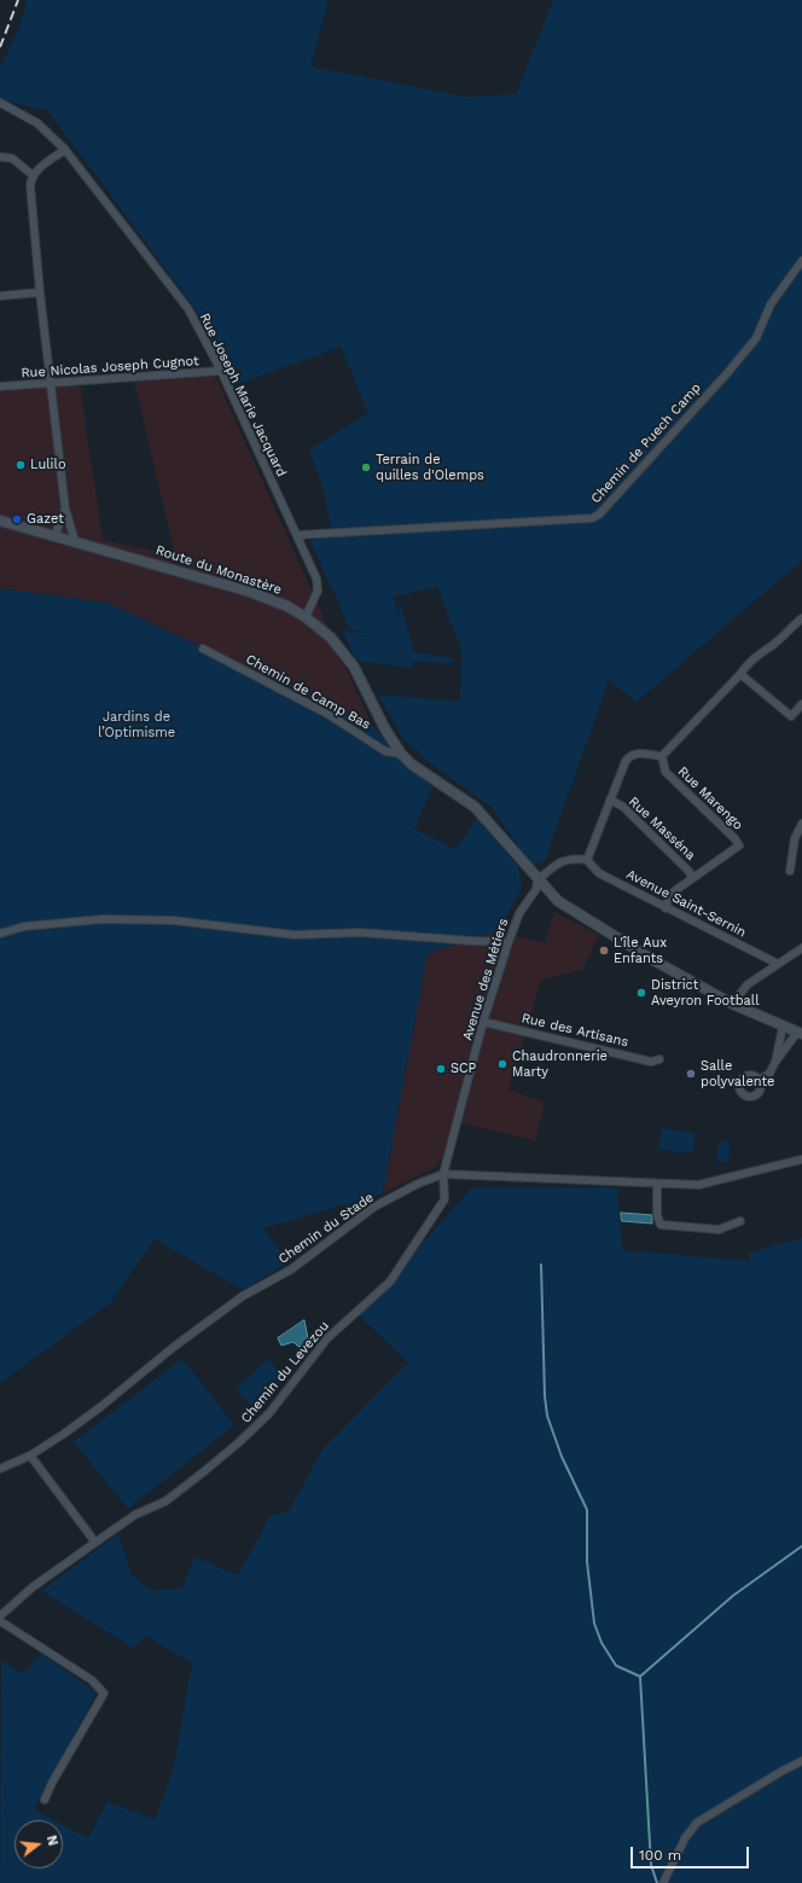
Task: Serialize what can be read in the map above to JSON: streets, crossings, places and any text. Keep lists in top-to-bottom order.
{
  "streets": {
    "street": [
      "Rue Nicolas Joseph Cugnot",
      "Rue Joseph Marie Jacquard",
      "Chemin de Puech Camp",
      "Route du Monastère",
      "Chemin de Camp Bas",
      "Rue Marengo",
      "Rue Masséna",
      "Avenue Saint-Sernin",
      "Avenue des Métiers",
      "Rue des Artisans",
      "Chemin du Stade",
      "Chemin du Levezou"
    ]
  },
  "crossings": [
    ["Rue Nicolas Joseph Cugnot", "Rue Joseph Marie Jacquard"],
    ["Rue Joseph Marie Jacquard", "Chemin de Puech Camp"],
    ["Rue Joseph Marie Jacquard", "Route du Monastère"],
    ["Route du Monastère", "Chemin de Camp Bas"],
    ["Route du Monastère", "Avenue des Métiers"],
    ["Rue Marengo", "Rue Masséna"],
    ["Rue Marengo", "Avenue Saint-Sernin"],
    ["Avenue des Métiers", "Rue des Artisans"],
    ["Avenue des Métiers", "Chemin du Stade"],
    ["Avenue des Métiers", "Chemin du Levezou"]
  ],
  "parks": ["Jardins de l’Optimisme"],
  "places": [
    "Lulilo",
    "Terrain de quilles d'Olemps",
    "Gazet",
    "L'île Aux Enfants",
    "District Aveyron Football",
    "Chaudronnerie Marty",
    "SCP",
    "Salle polyvalente"
  ],
  "scale_bar": "100 m",
  "north": "right"
}
